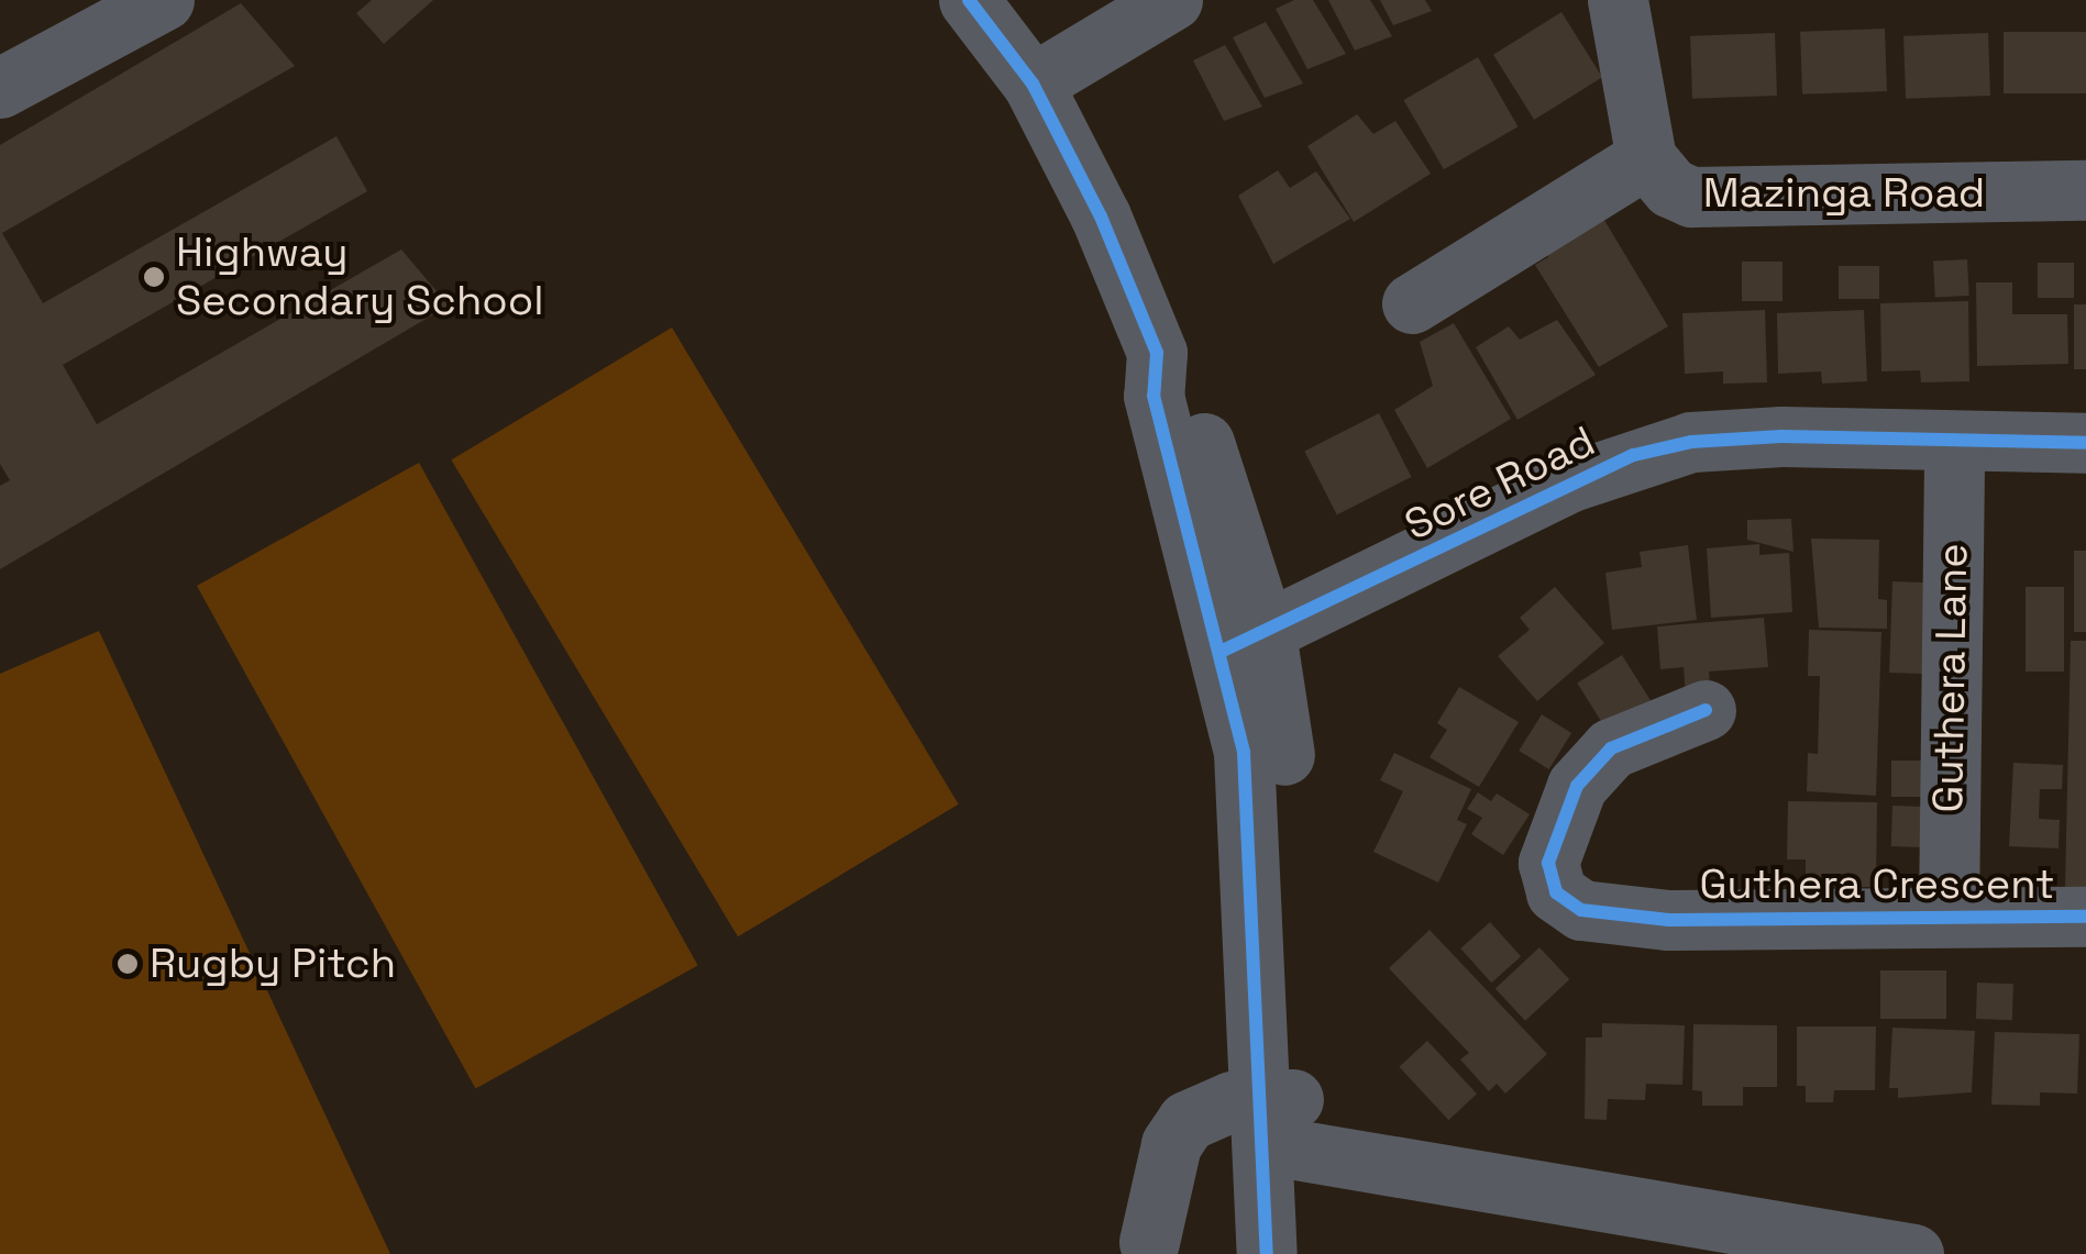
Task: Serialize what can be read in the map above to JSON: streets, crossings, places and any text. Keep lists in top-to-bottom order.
{
  "streets": {
    "street": [
      "Mazinga Road",
      "Sore Road",
      "Guthera Lane",
      "Guthera Crescent"
    ]
  },
  "crossings": [
    ["Sore Road", "Guthera Lane"],
    ["Guthera Lane", "Guthera Crescent"]
  ],
  "places": ["Highway Secondary School", "Rugby Pitch"]
}
